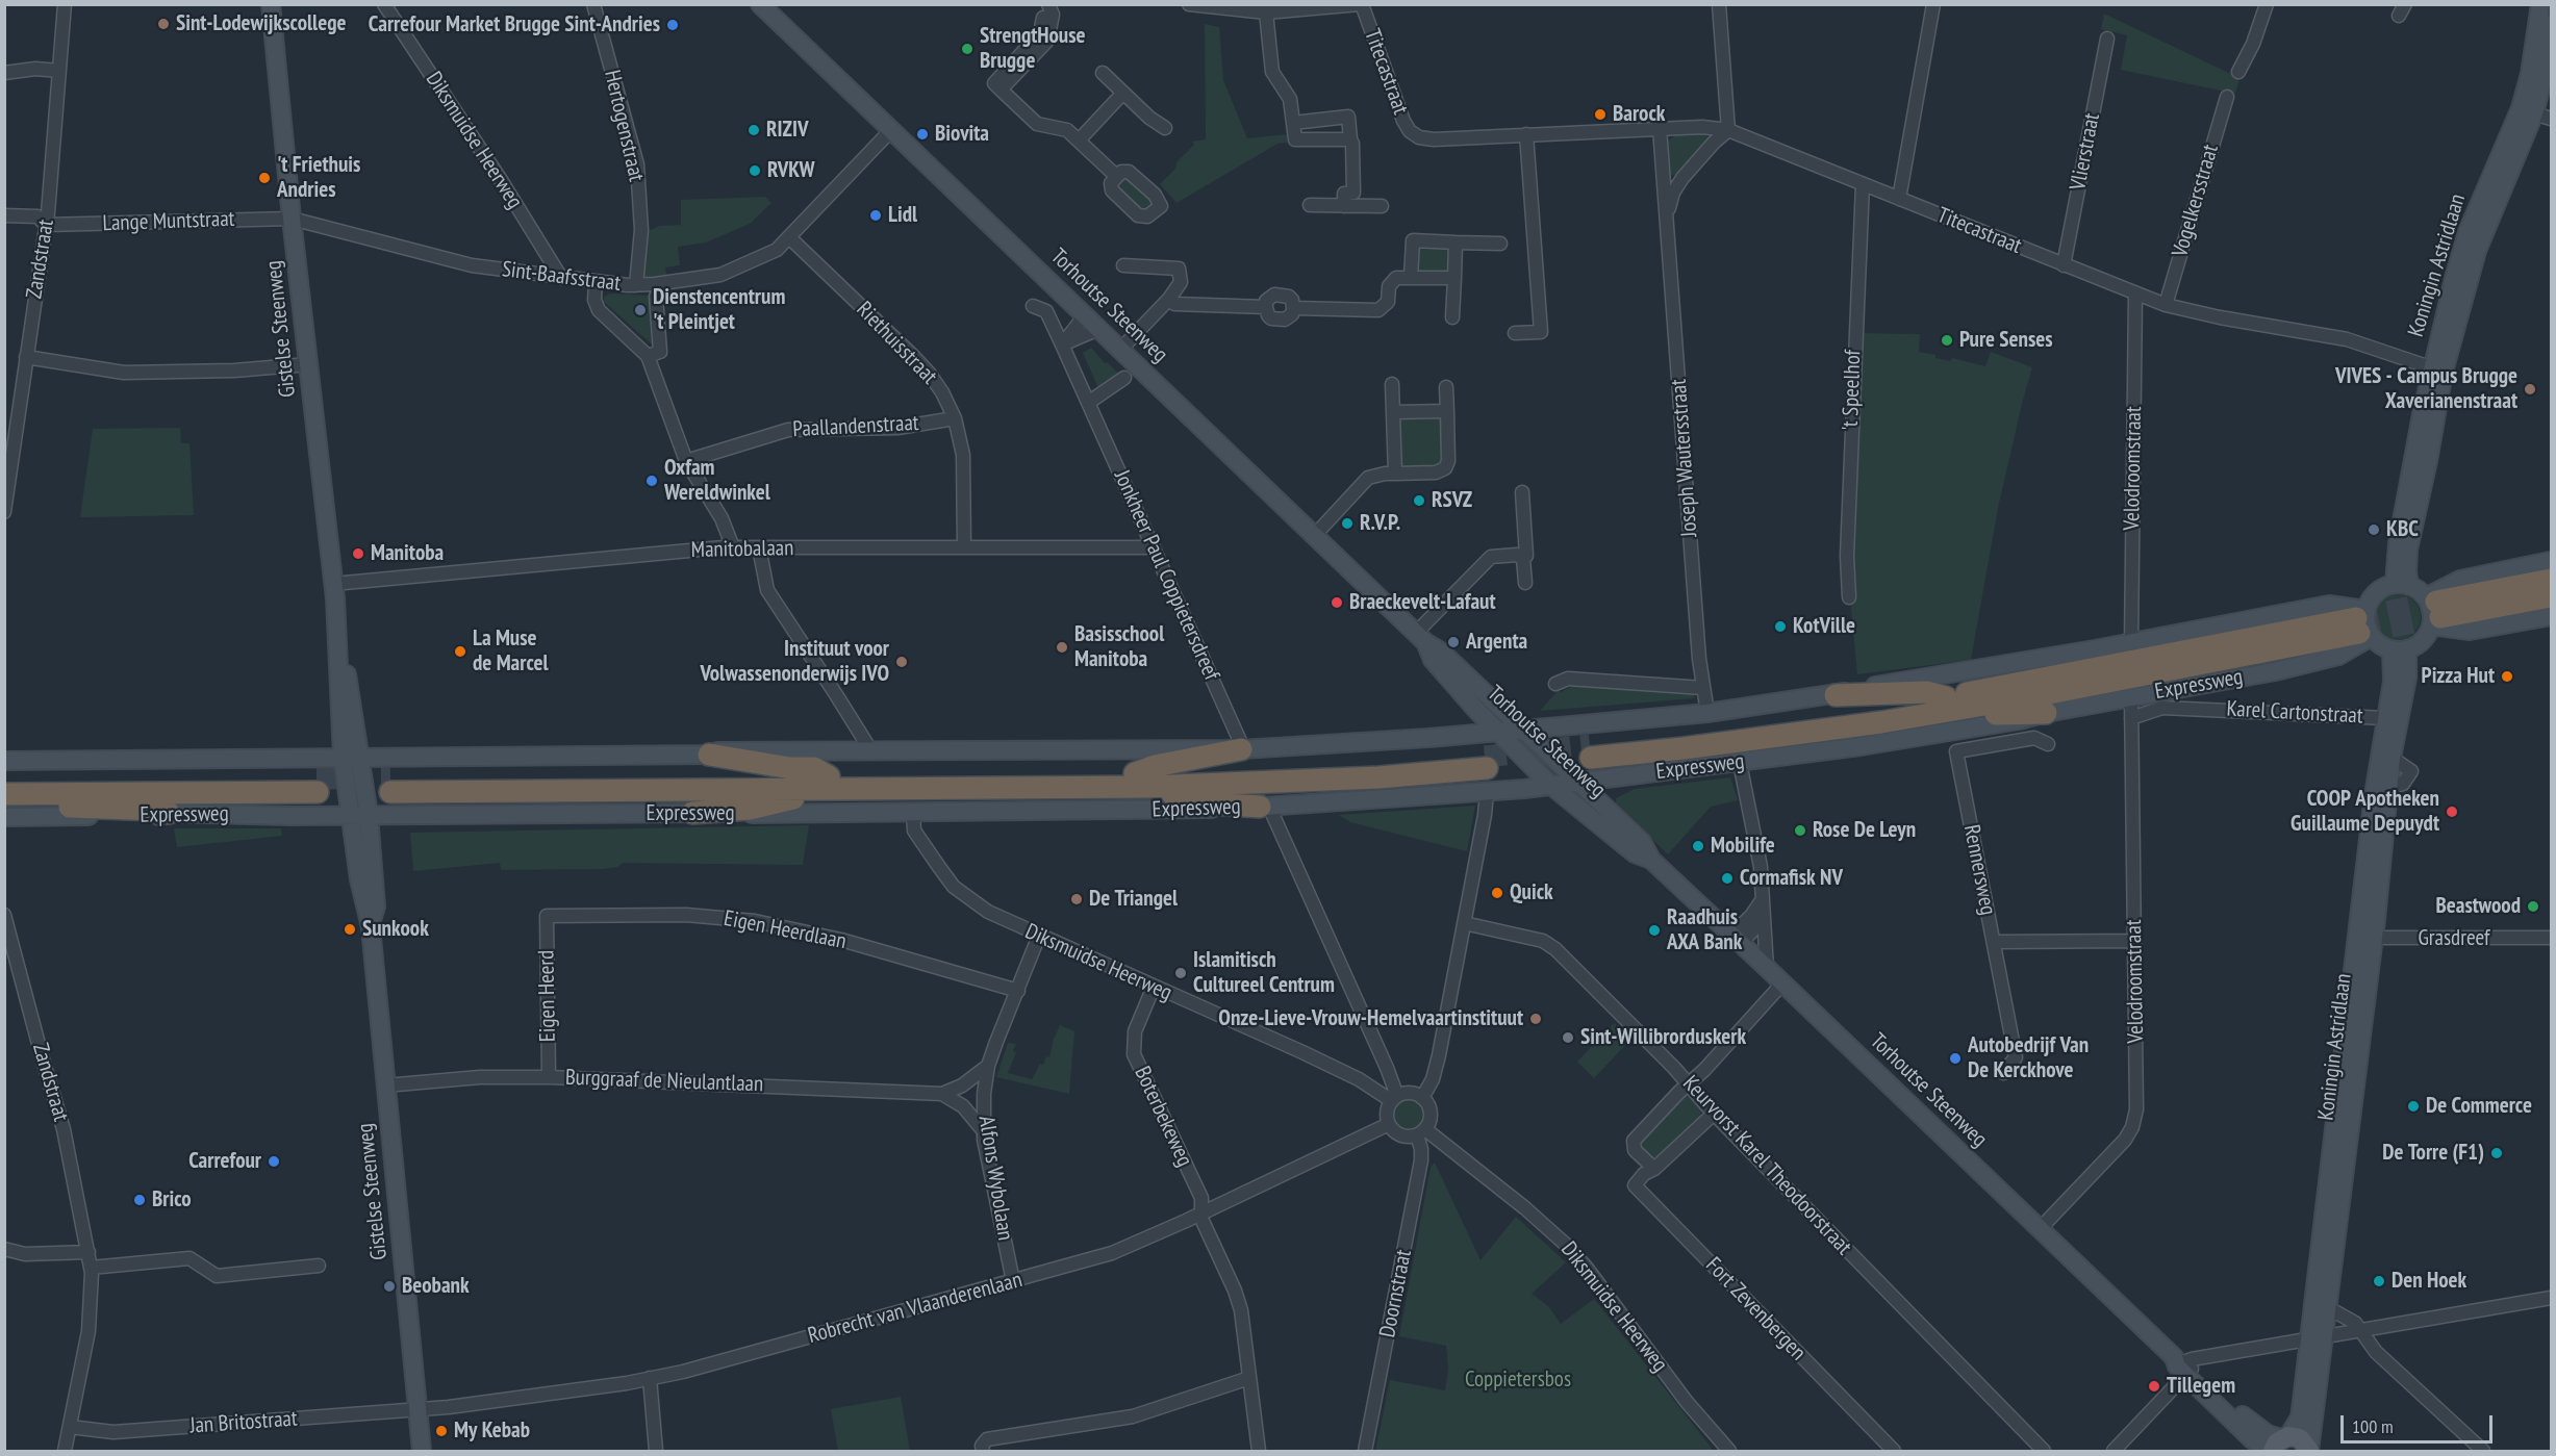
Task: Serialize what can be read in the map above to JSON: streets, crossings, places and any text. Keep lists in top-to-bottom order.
{
  "streets": {
    "highway": ["Expressweg"],
    "street": [
      "Titecastraat",
      "Hertogenstraat",
      "Diksmuidse Heerweg",
      "Vlierstraat",
      "Vogelkersstraat",
      "Lange Muntstraat",
      "Zandstraat",
      "Koningin Astridlaan",
      "Sint-Baafsstraat",
      "Torhoutse Steenweg",
      "Gistelse Steenweg",
      "Riethuisstraat",
      "'t Speelhof",
      "Paallandenstraat",
      "Joseph Wautersstraat",
      "Velodroomstraat",
      "Manitobalaan",
      "Jonkheer Paul Coppietersdreef",
      "Karel Cartonstraat",
      "Rennersweg",
      "Eigen Heerdlaan",
      "Grasdreef",
      "Eigen Heerd",
      "Burggraaf de Nieulantlaan",
      "Boterbekeweg",
      "Keurvorst Karel Theodoorstraat",
      "Alfons Wybolaan",
      "Doornstraat",
      "Robrecht van Vlaanderenlaan",
      "Fort Zevenbergen",
      "Jan Britostraat"
    ]
  },
  "crossings": [
    ["Titecastraat", "Vlierstraat"],
    ["Titecastraat", "Vogelkersstraat"],
    ["Titecastraat", "Koningin Astridlaan"],
    ["Titecastraat", "'t Speelhof"],
    ["Titecastraat", "Joseph Wautersstraat"],
    ["Titecastraat", "Velodroomstraat"],
    ["Hertogenstraat", "Sint-Baafsstraat"],
    ["Diksmuidse Heerweg", "Sint-Baafsstraat"],
    ["Diksmuidse Heerweg", "Expressweg"],
    ["Diksmuidse Heerweg", "Boterbekeweg"],
    ["Diksmuidse Heerweg", "Alfons Wybolaan"],
    ["Diksmuidse Heerweg", "Doornstraat"],
    ["Diksmuidse Heerweg", "Robrecht van Vlaanderenlaan"],
    ["Lange Muntstraat", "Zandstraat"],
    ["Lange Muntstraat", "Sint-Baafsstraat"],
    ["Lange Muntstraat", "Gistelse Steenweg"],
    ["Zandstraat", "Jan Britostraat"],
    ["Koningin Astridlaan", "Torhoutse Steenweg"],
    ["Koningin Astridlaan", "Expressweg"],
    ["Koningin Astridlaan", "Karel Cartonstraat"],
    ["Koningin Astridlaan", "Grasdreef"],
    ["Sint-Baafsstraat", "Torhoutse Steenweg"],
    ["Sint-Baafsstraat", "Gistelse Steenweg"],
    ["Sint-Baafsstraat", "Riethuisstraat"],
    ["Torhoutse Steenweg", "Velodroomstraat"],
    ["Torhoutse Steenweg", "Expressweg"],
    ["Gistelse Steenweg", "Manitobalaan"],
    ["Gistelse Steenweg", "Expressweg"],
    ["Gistelse Steenweg", "Burggraaf de Nieulantlaan"],
    ["Gistelse Steenweg", "Robrecht van Vlaanderenlaan"],
    ["Gistelse Steenweg", "Jan Britostraat"],
    ["Riethuisstraat", "Paallandenstraat"],
    ["Riethuisstraat", "Manitobalaan"],
    ["Velodroomstraat", "Expressweg"],
    ["Velodroomstraat", "Karel Cartonstraat"],
    ["Velodroomstraat", "Rennersweg"],
    ["Manitobalaan", "Jonkheer Paul Coppietersdreef"],
    ["Eigen Heerdlaan", "Eigen Heerd"],
    ["Eigen Heerdlaan", "Alfons Wybolaan"],
    ["Eigen Heerd", "Burggraaf de Nieulantlaan"],
    ["Boterbekeweg", "Robrecht van Vlaanderenlaan"],
    ["Keurvorst Karel Theodoorstraat", "Fort Zevenbergen"],
    ["Alfons Wybolaan", "Robrecht van Vlaanderenlaan"],
    ["Doornstraat", "Robrecht van Vlaanderenlaan"],
    ["Robrecht van Vlaanderenlaan", "Jan Britostraat"]
  ],
  "parks": ["Coppietersbos"],
  "places": [
    "Sint-Lodewijkscollege",
    "Carrefour Market Brugge Sint-Andries",
    "StrengtHouse Brugge",
    "Barock",
    "RIZIV",
    "Biovita",
    "RVKW",
    "'t Friethuis Andries",
    "Lidl",
    "Dienstencentrum 't Pleintjet",
    "Pure Senses",
    "VIVES - Campus Brugge Xaverianenstraat",
    "Oxfam Wereldwinkel",
    "RSVZ",
    "R.V.P.",
    "KBC",
    "Manitoba",
    "Braeckevelt-Lafaut",
    "KotVille",
    "Argenta",
    "Basisschool Manitoba",
    "La Muse de Marcel",
    "Instituut voor Volwassenonderwijs IVO",
    "Pizza Hut",
    "COOP Apotheken Guillaume Depuydt",
    "Rose De Leyn",
    "Mobilife",
    "Cormafisk NV",
    "Quick",
    "De Triangel",
    "Beastwood",
    "Sunkook",
    "Raadhuis AXA Bank",
    "Islamitisch Cultureel Centrum",
    "Onze-Lieve-Vrouw-Hemelvaartinstituut",
    "Sint-Willibrorduskerk",
    "Autobedrijf Van De Kerckhove",
    "De Commerce",
    "De Torre (F1)",
    "Carrefour",
    "Brico",
    "Den Hoek",
    "Beobank",
    "Tillegem",
    "My Kebab"
  ],
  "scale_bar": "100 m"
}
